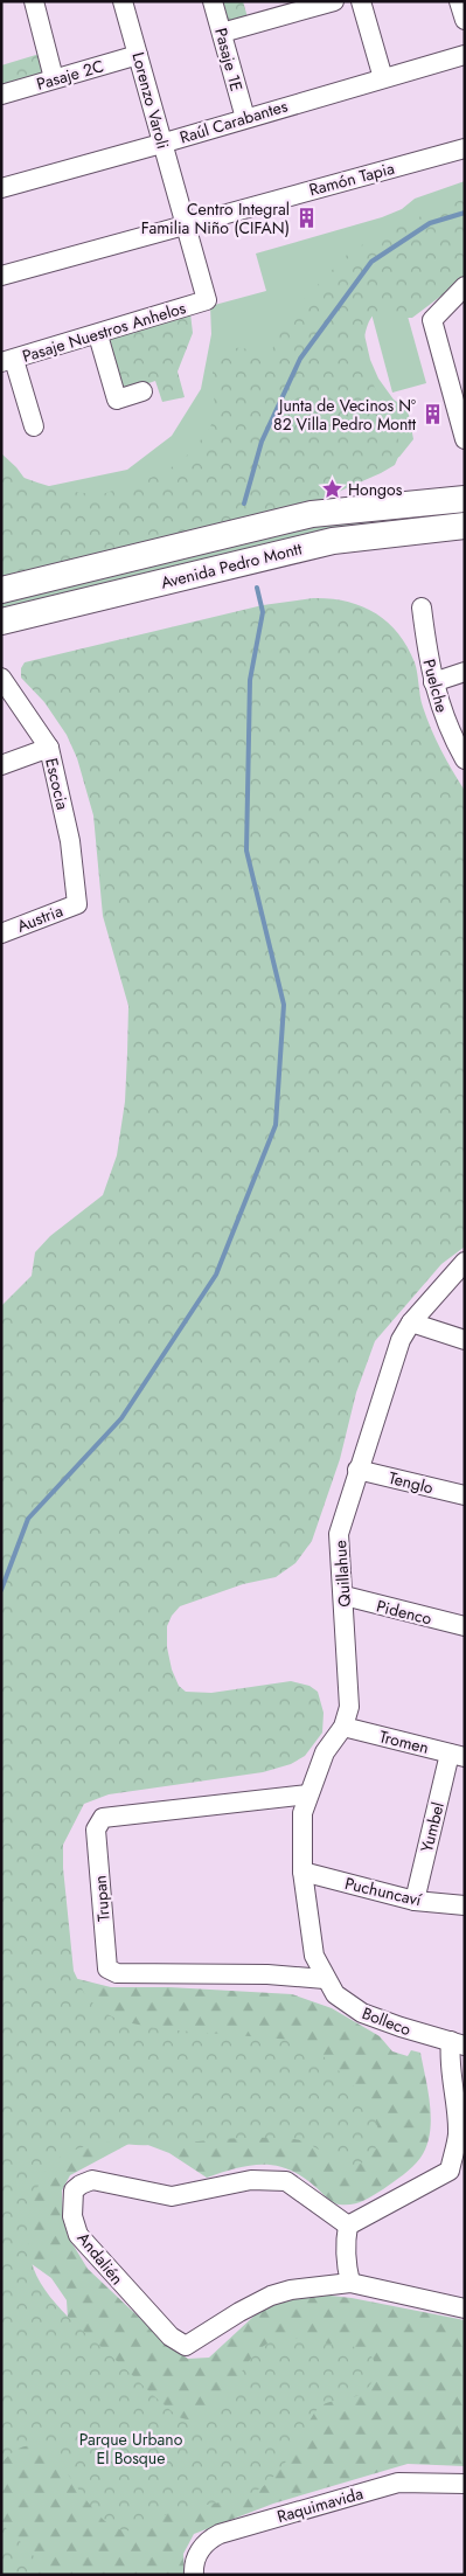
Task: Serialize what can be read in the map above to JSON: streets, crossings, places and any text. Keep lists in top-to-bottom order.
{
  "streets": {
    "main road": ["Avenida Pedro Montt"],
    "street": [
      "Pasaje 1E",
      "Pasaje 2C",
      "Lorenzo Varoli",
      "Raúl Carabantes",
      "Ramón Tapia",
      "Pasaje Nuestros Anhelos",
      "Puelche",
      "Escocia",
      "Austria",
      "Tenglo",
      "Quillahue",
      "Pidenco",
      "Tromen",
      "Yumbel",
      "Puchuncaví",
      "Trupan",
      "Bolleco",
      "Andalién",
      "Raquimavida"
    ]
  },
  "crossings": [
    ["Pasaje 1E", "Raúl Carabantes"],
    ["Pasaje 2C", "Lorenzo Varoli"],
    ["Lorenzo Varoli", "Raúl Carabantes"],
    ["Lorenzo Varoli", "Ramón Tapia"],
    ["Lorenzo Varoli", "Pasaje Nuestros Anhelos"],
    ["Escocia", "Austria"],
    ["Tenglo", "Quillahue"],
    ["Quillahue", "Pidenco"],
    ["Quillahue", "Tromen"],
    ["Quillahue", "Puchuncaví"],
    ["Quillahue", "Trupan"],
    ["Quillahue", "Bolleco"],
    ["Tromen", "Yumbel"],
    ["Yumbel", "Puchuncaví"],
    ["Puchuncaví", "Bolleco"],
    ["Trupan", "Bolleco"]
  ],
  "parks": ["Parque Urbano El Bosque"],
  "places": {
    "building": ["Centro Integral Familia Niño (CIFAN)", "Junta de Vecinos Nº 82 Villa Pedro Montt"],
    "place": ["Hongos"]
  }
}
